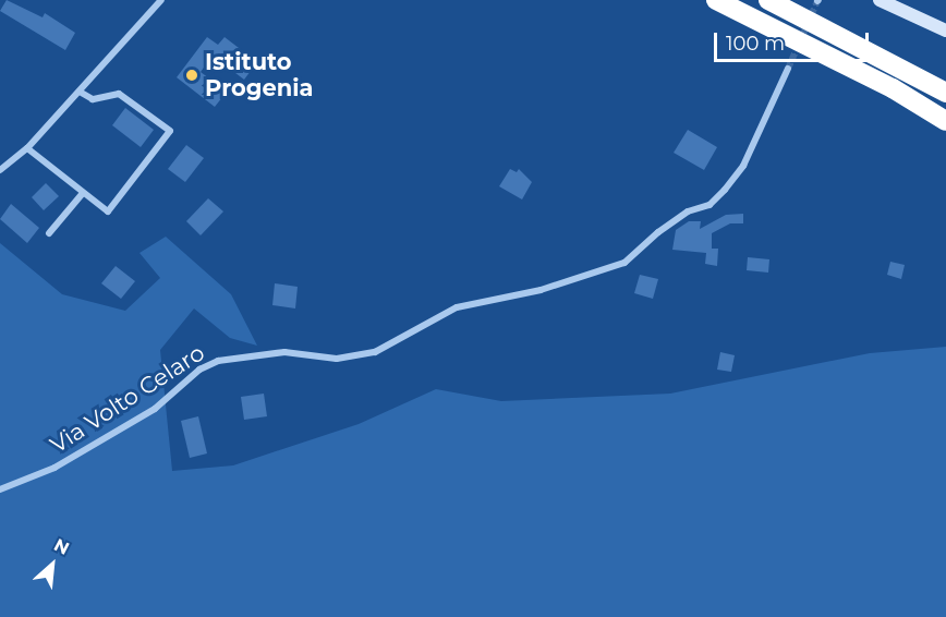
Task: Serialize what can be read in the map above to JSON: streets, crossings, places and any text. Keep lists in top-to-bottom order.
{
  "streets": {
    "street": ["Via Volto Celaro"]
  },
  "places": ["Istituto Progenia"],
  "scale_bar": "100 m",
  "north": "top right"
}
